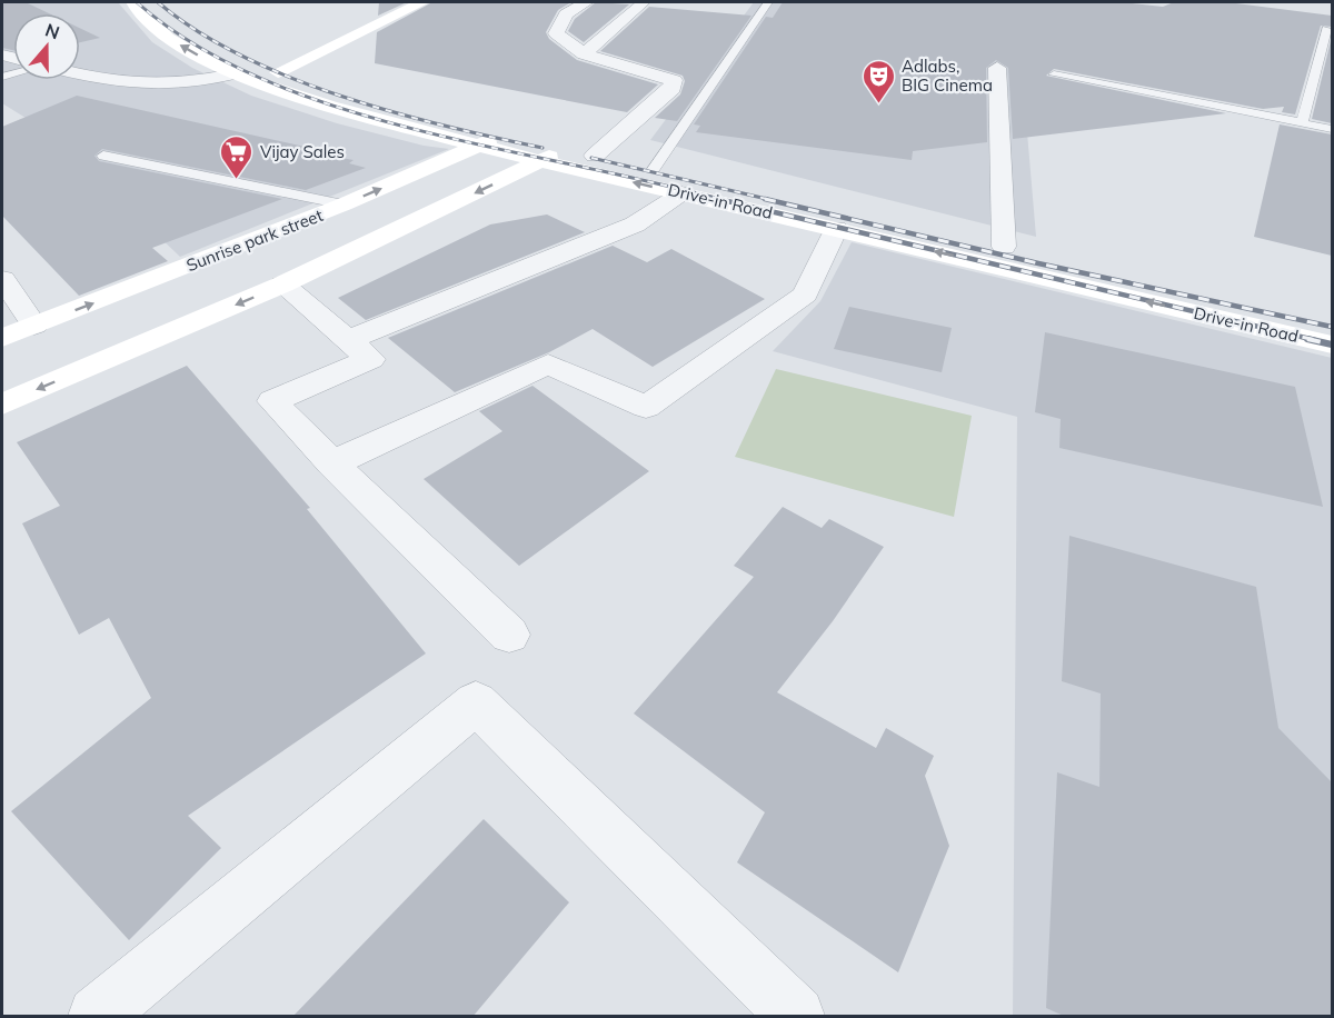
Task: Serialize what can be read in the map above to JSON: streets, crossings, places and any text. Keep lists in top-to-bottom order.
{
  "streets": {
    "main road": ["Drive-in Road", "Sunrise park street"]
  },
  "crossings": [
    ["Drive-in Road", "Sunrise park street"]
  ],
  "places": {
    "theatre": ["Adlabs, BIG Cinema"],
    "supermarket": ["Vijay Sales"]
  },
  "north": "top"
}
